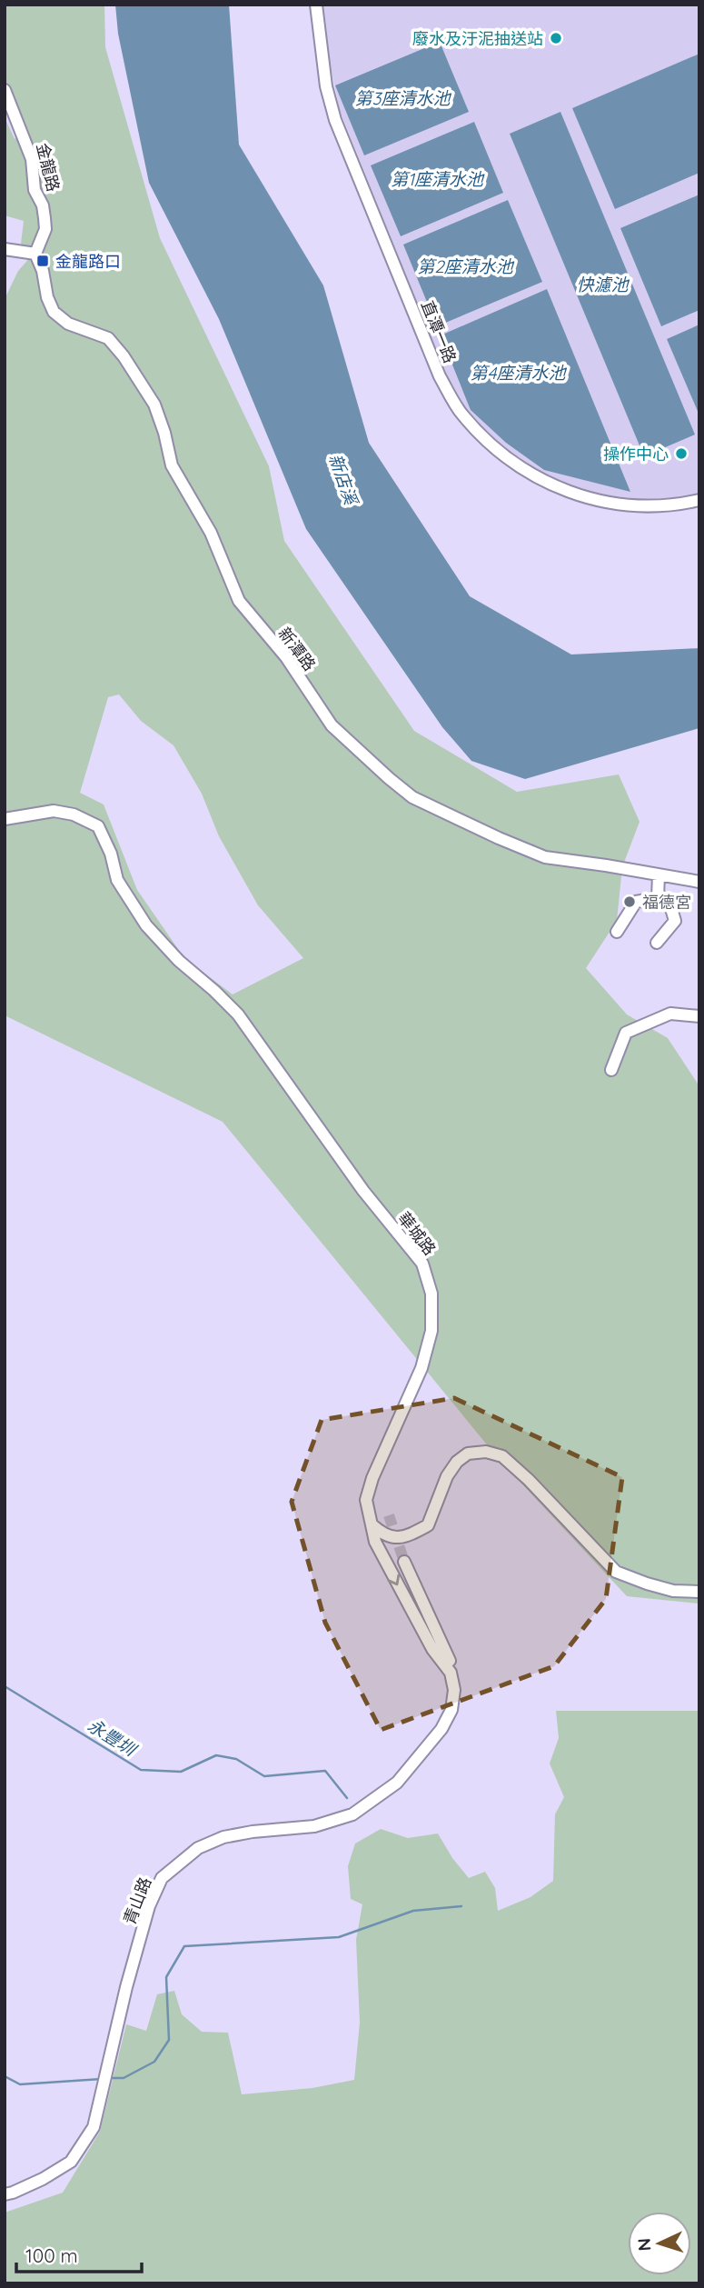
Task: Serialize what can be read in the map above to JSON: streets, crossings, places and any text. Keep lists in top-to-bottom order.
{
  "streets": {
    "street": [
      "金龍路",
      "直潭一路",
      "新潭路",
      "華城路",
      "青山路"
    ]
  },
  "crossings": [
    ["金龍路", "新潭路"]
  ],
  "water": [
    "第3座清水池",
    "第1座清水池",
    "第2座清水池",
    "快濾池",
    "第4座清水池",
    "新店溪",
    "永豐圳"
  ],
  "places": {
    "other": ["廢水及汙泥抽送站", "操作中心", "福德宮"],
    "transit": ["金龍路口"]
  },
  "scale_bar": "100 m",
  "north": "left"
}
